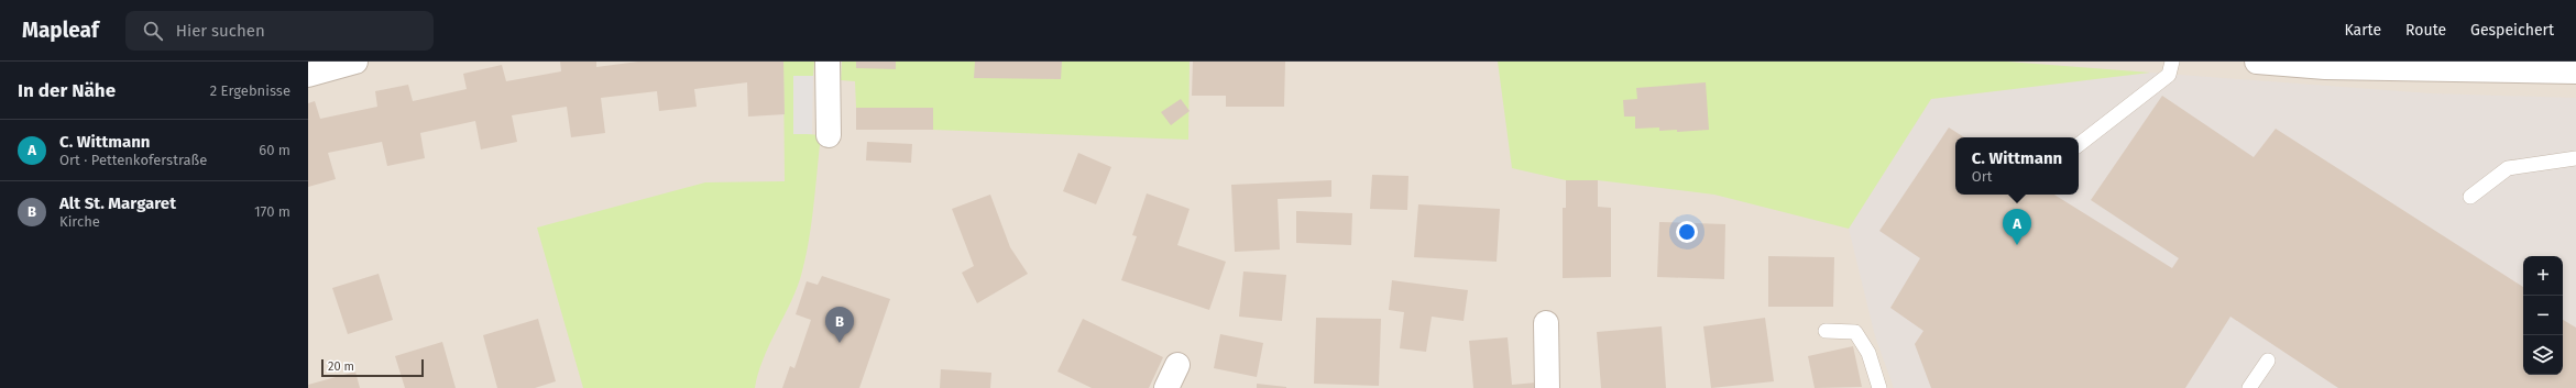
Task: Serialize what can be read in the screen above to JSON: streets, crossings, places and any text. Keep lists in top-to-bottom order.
{
  "scale_bar": "20 m",
  "page": {
    "header": "Mapleaf",
    "search": "Hier suchen",
    "nav": ["Karte", "Route", "Gespeichert"],
    "heading": ["In der Nähe", "2 Ergebnisse"],
    "list": [
      {
        "mark": "A",
        "name": "C. Wittmann",
        "note": "Ort · Pettenkoferstraße",
        "value": "60 m"
      },
      {
        "mark": "B",
        "name": "Alt St. Margaret",
        "note": "Kirche",
        "value": "170 m"
      }
    ],
    "popup": ["C. Wittmann", "Ort"],
    "pins": ["A", "B"],
    "map_buttons": ["+", "−"],
    "scale": "20 m"
  }
}
